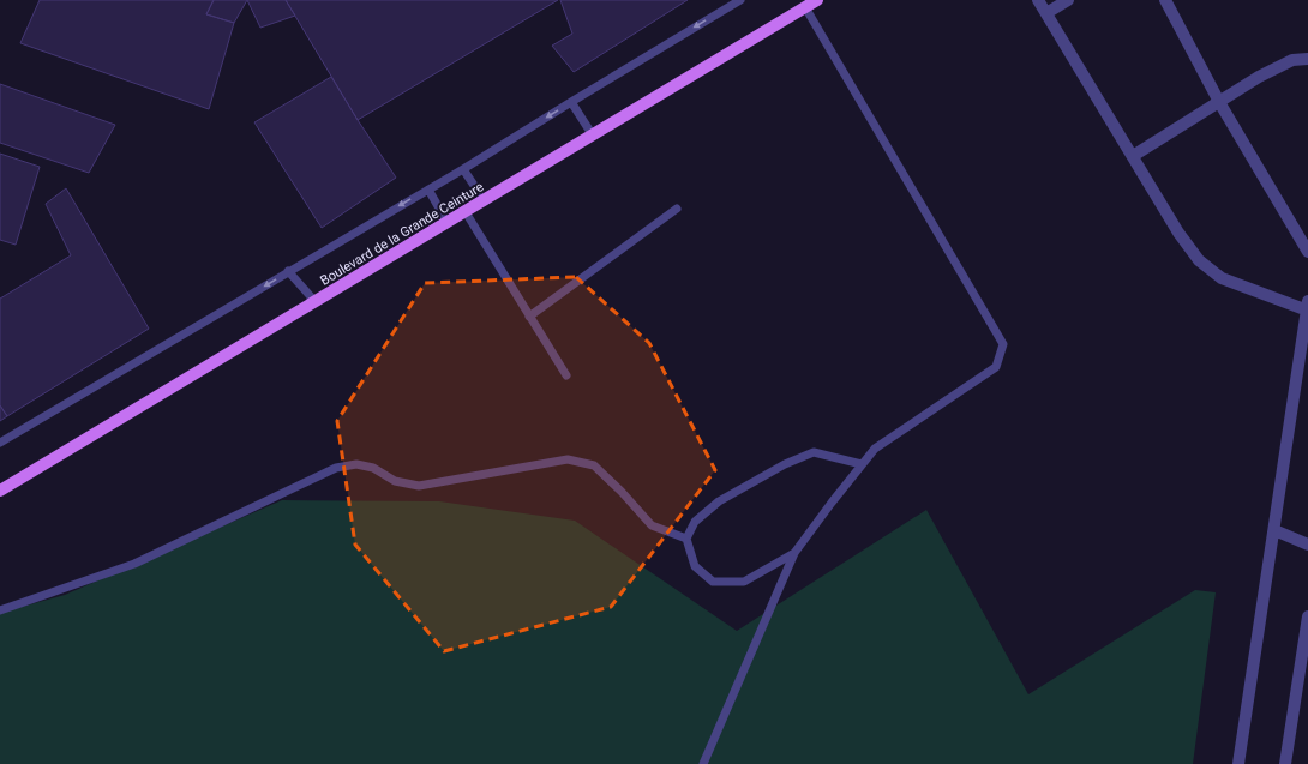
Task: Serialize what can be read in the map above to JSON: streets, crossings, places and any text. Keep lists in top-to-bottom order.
{
  "streets": {
    "main road": ["Boulevard de la Grande Ceinture"]
  }
}
